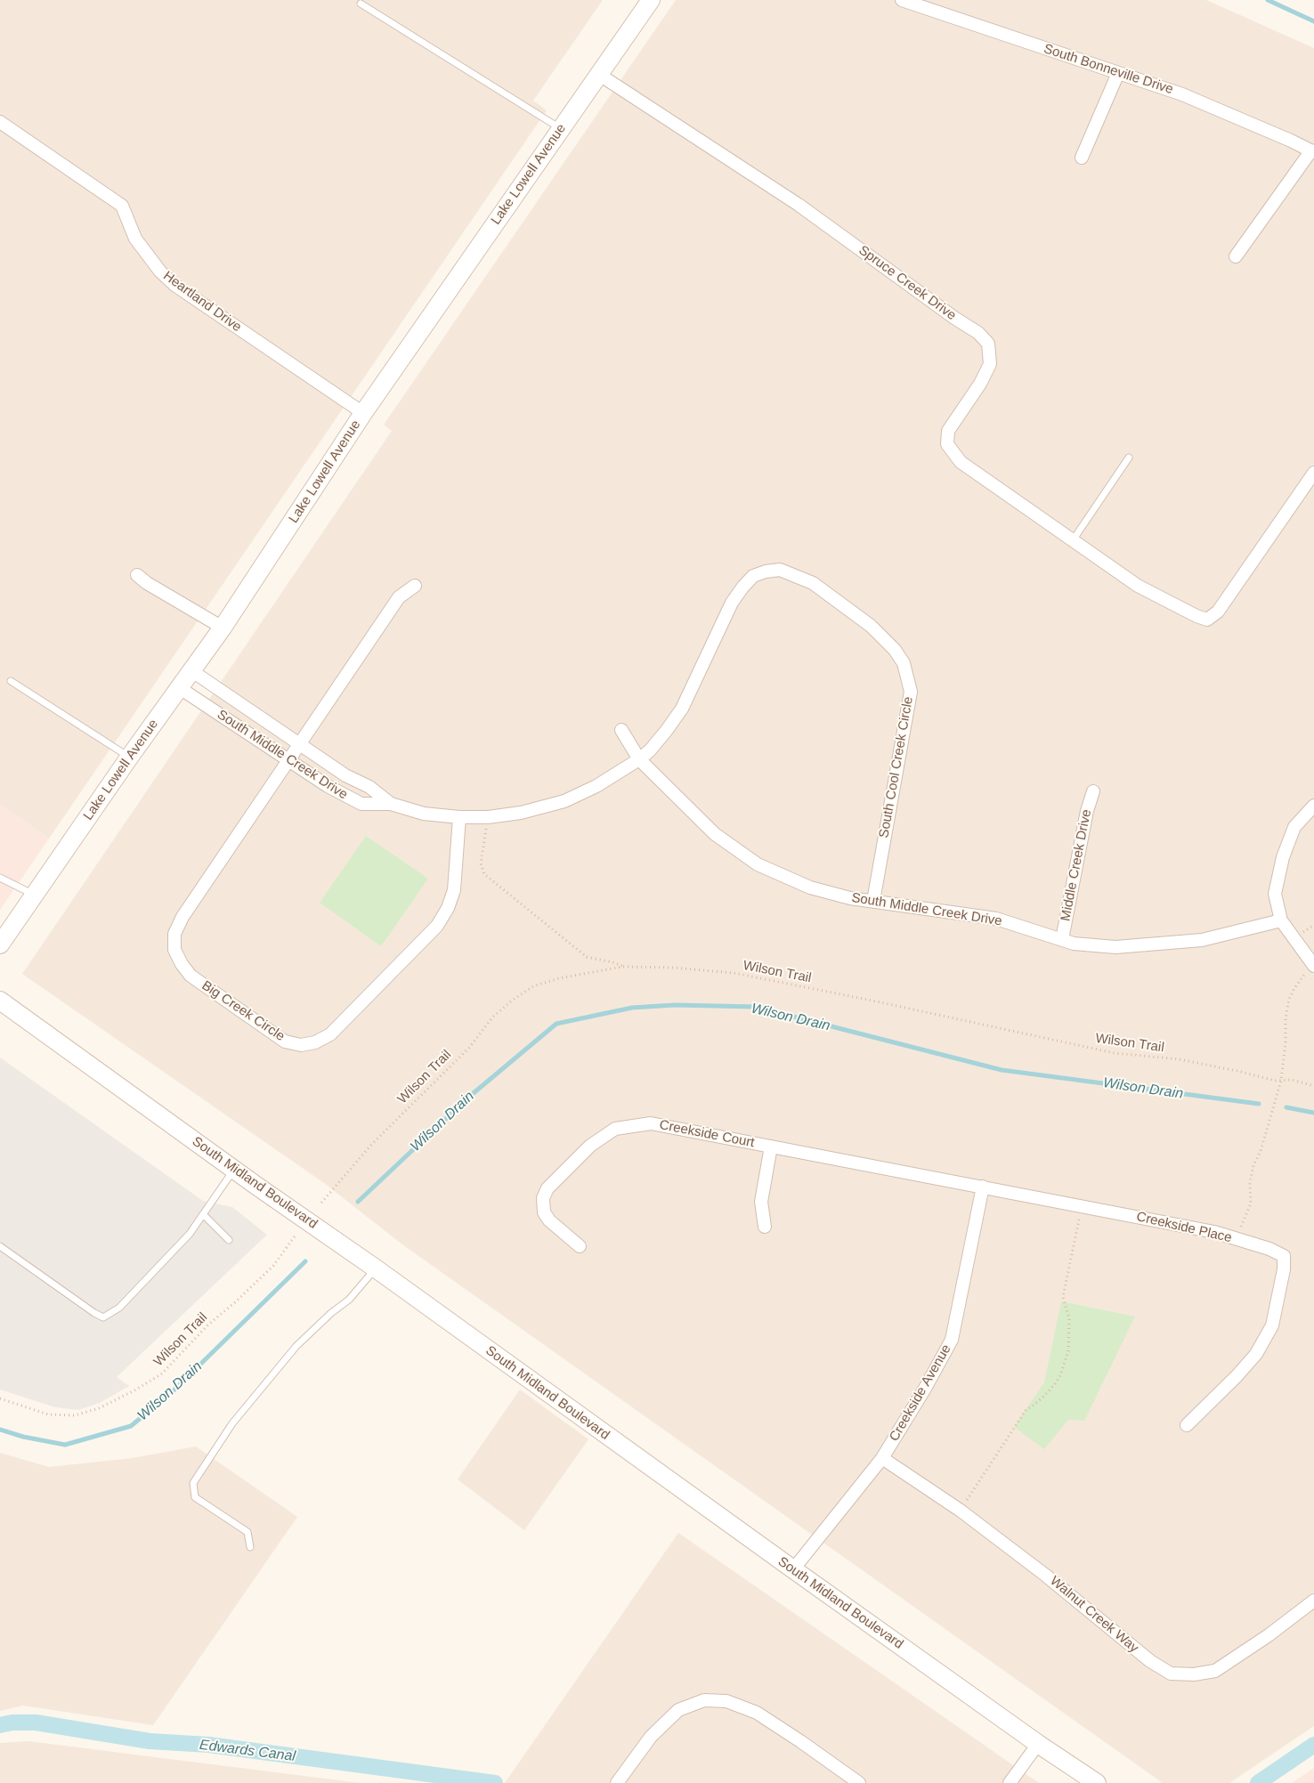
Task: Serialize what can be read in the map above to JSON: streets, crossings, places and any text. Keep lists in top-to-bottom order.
{
  "streets": {
    "main road": ["Lake Lowell Avenue", "South Midland Boulevard"],
    "street": [
      "South Bonneville Drive",
      "Spruce Creek Drive",
      "Heartland Drive",
      "South Middle Creek Drive",
      "South Cool Creek Circle",
      "Middle Creek Drive",
      "Big Creek Circle",
      "Creekside Court",
      "Creekside Place",
      "Creekside Avenue",
      "Walnut Creek Way"
    ],
    "path": ["Wilson Trail"]
  },
  "crossings": [
    ["Lake Lowell Avenue", "Spruce Creek Drive"],
    ["Lake Lowell Avenue", "Heartland Drive"],
    ["Lake Lowell Avenue", "South Middle Creek Drive"],
    ["South Middle Creek Drive", "South Cool Creek Circle"],
    ["South Middle Creek Drive", "Middle Creek Drive"],
    ["South Middle Creek Drive", "Big Creek Circle"],
    ["Creekside Court", "Creekside Place"],
    ["South Midland Boulevard", "Creekside Avenue"],
    ["Creekside Place", "Creekside Avenue"],
    ["Creekside Avenue", "Walnut Creek Way"]
  ],
  "water": ["Wilson Drain", "Edwards Canal"]
}
